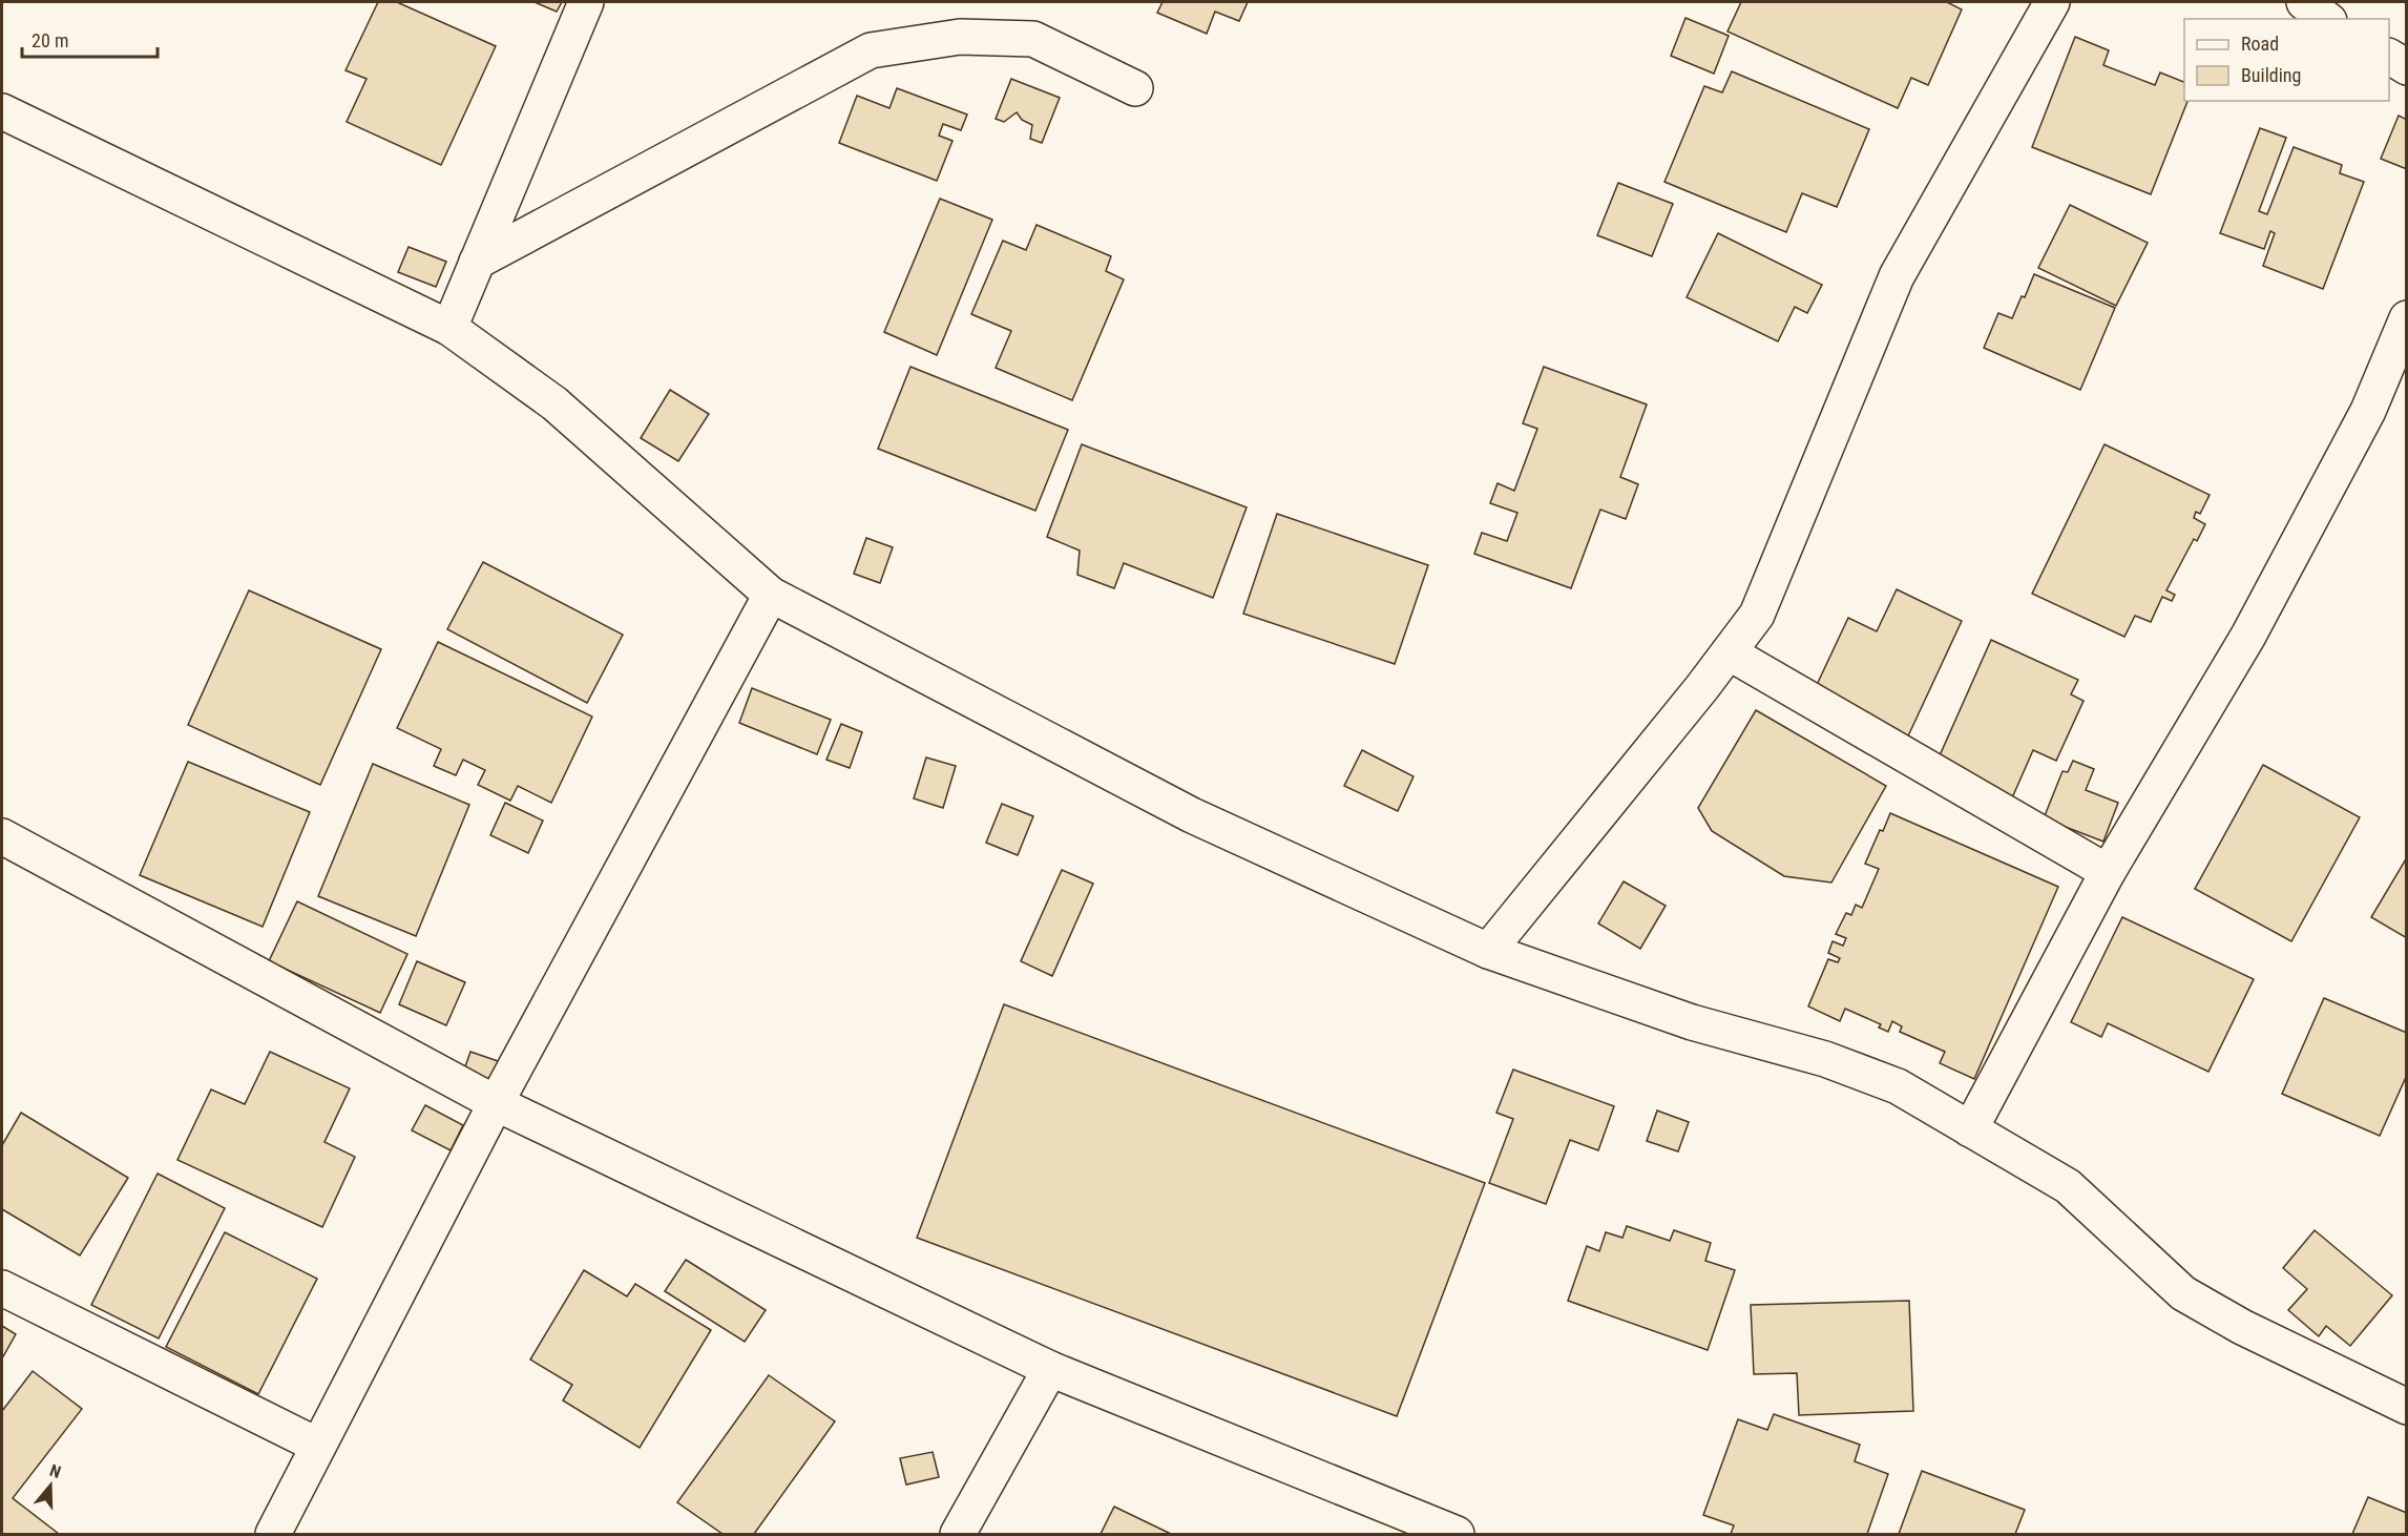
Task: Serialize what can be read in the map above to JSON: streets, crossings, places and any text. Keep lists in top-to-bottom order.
{
  "legend": ["Road", "Building"],
  "scale_bar": "20 m",
  "north": "top"
}
